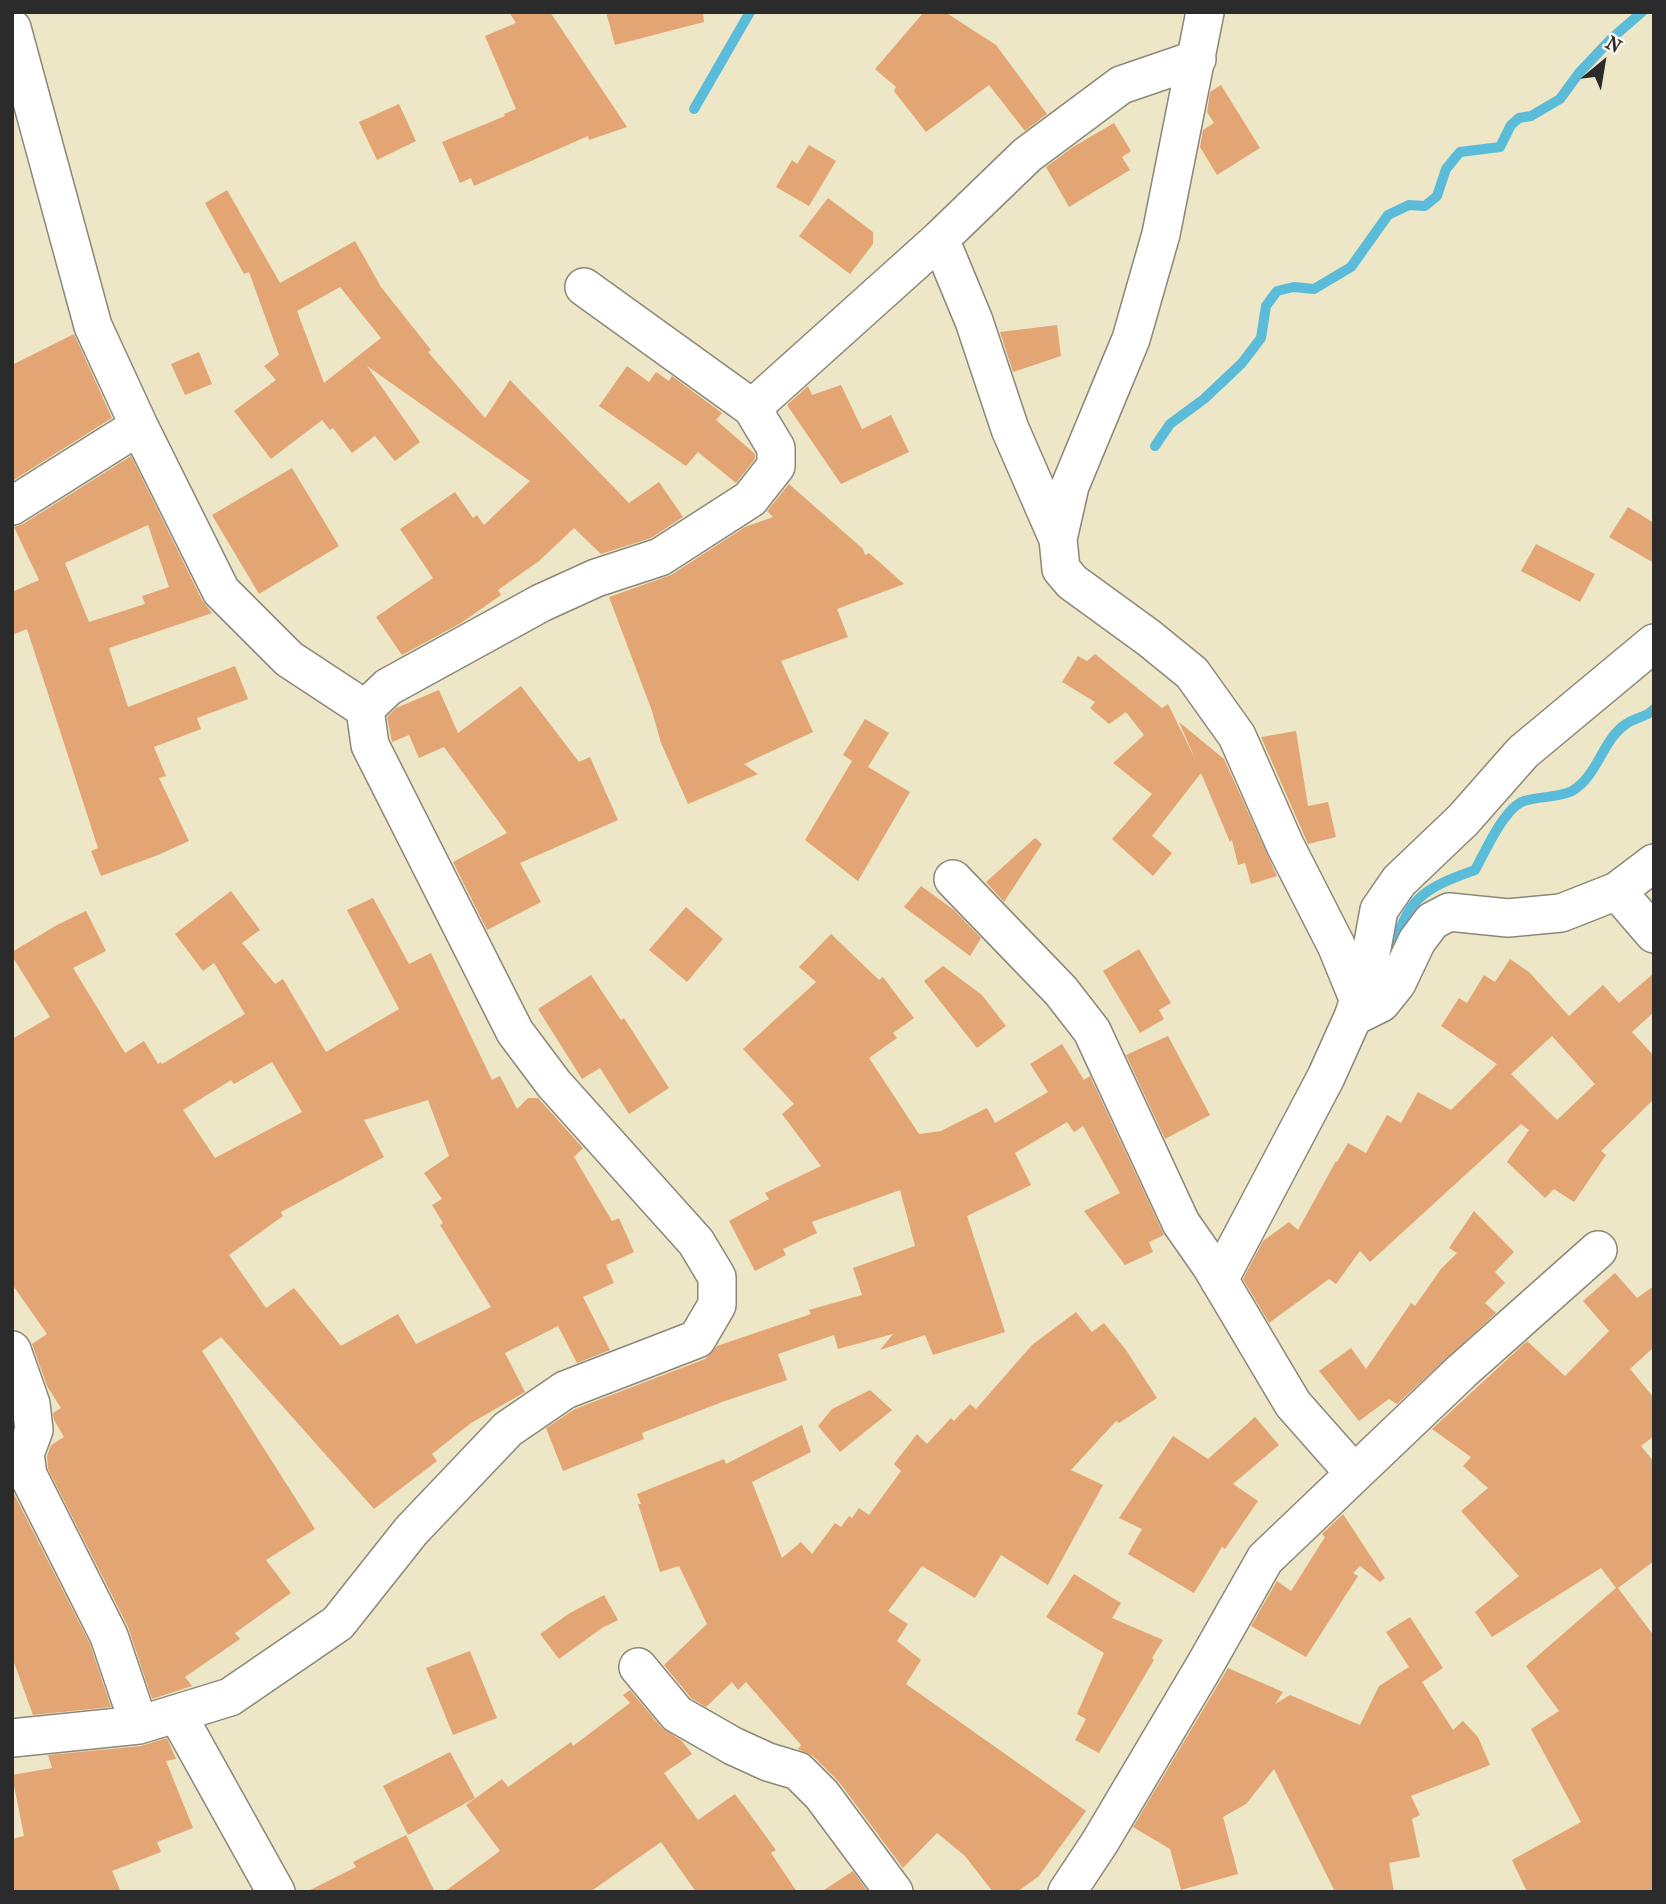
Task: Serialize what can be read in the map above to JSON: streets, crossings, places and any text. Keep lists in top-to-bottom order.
{
  "north": "top right"
}
